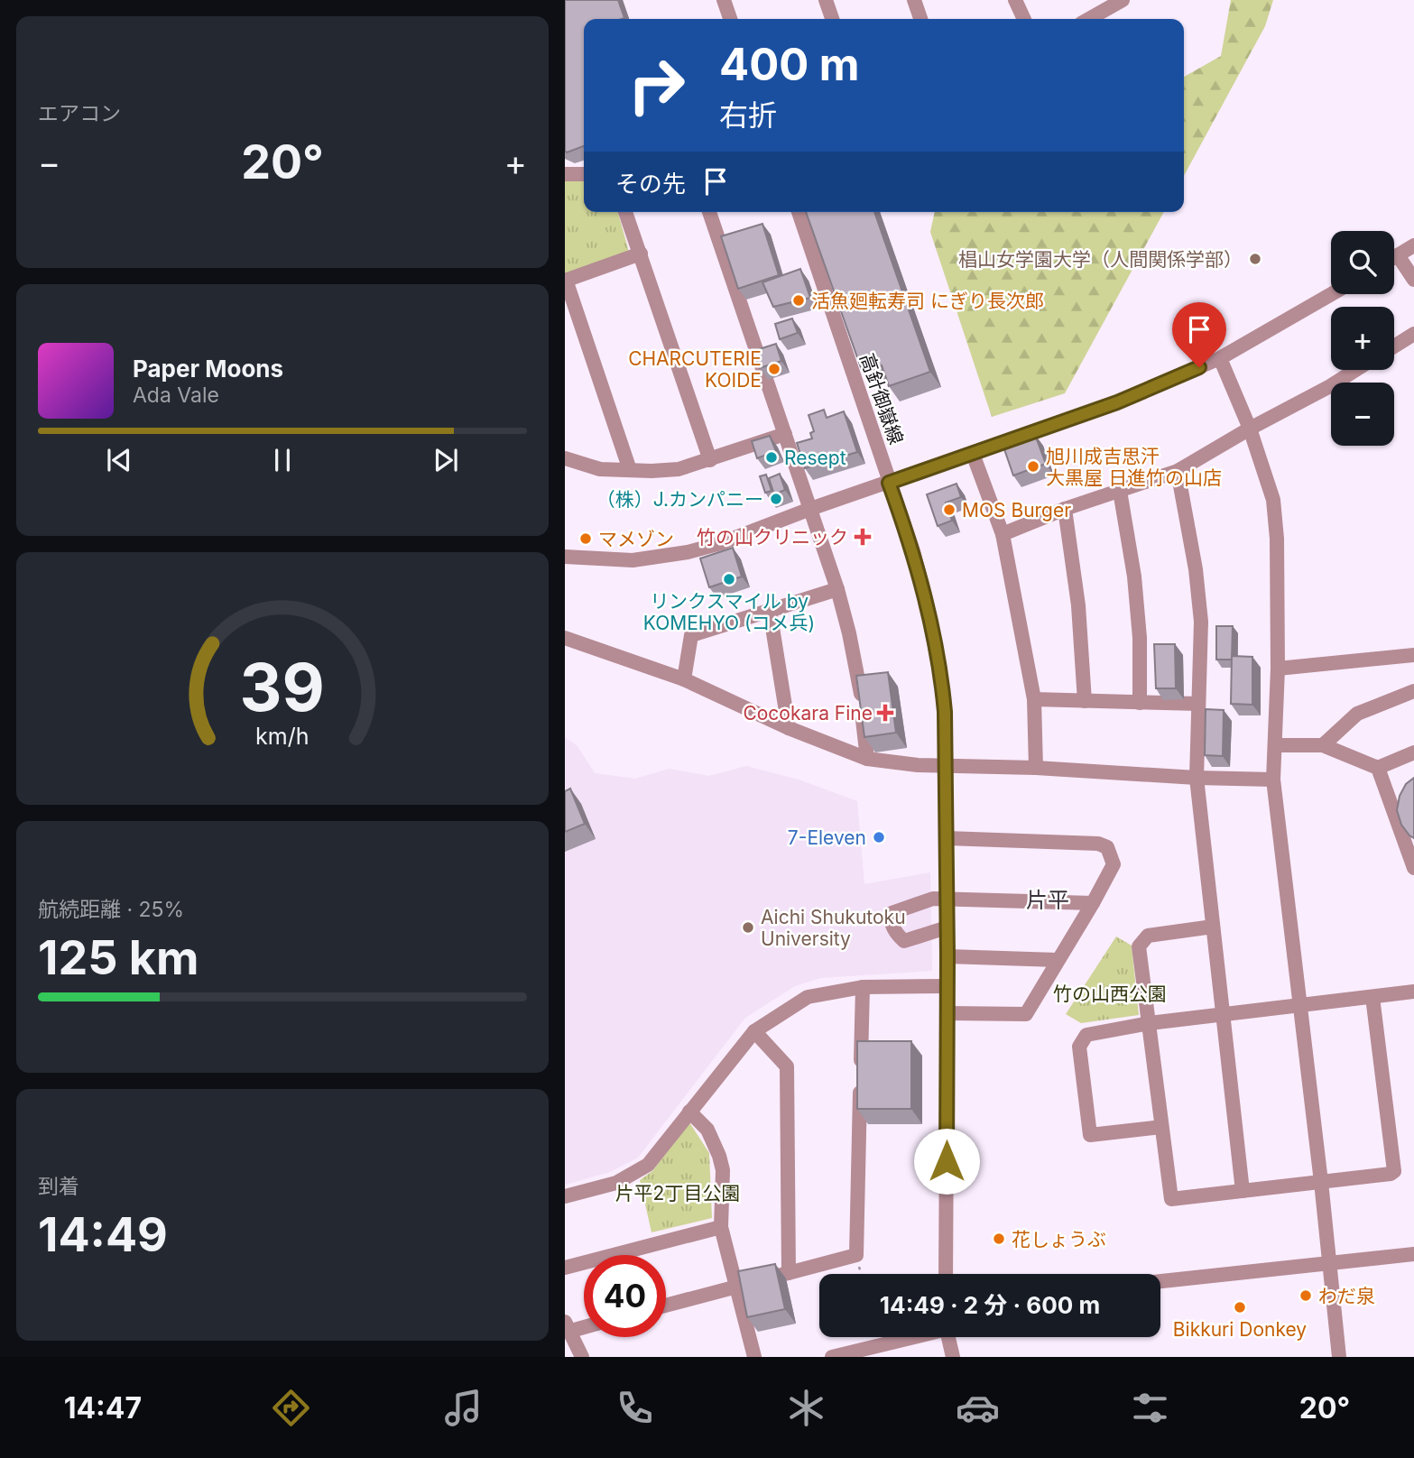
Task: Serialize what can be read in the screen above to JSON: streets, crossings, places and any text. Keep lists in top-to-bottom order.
{
  "streets": {
    "street": ["高針御嶽線"]
  },
  "districts": ["片平"],
  "parks": ["竹の山西公園", "片平2丁目公園"],
  "places": {
    "other": [
      "椙山女学園大学（人間関係学部）",
      "活魚廻転寿司 にぎり長次郎",
      "CHARCUTERIE KOIDE",
      "Resept",
      "旭川成吉思汗 大黒屋 日進竹の山店",
      "（株）J.カンパニー",
      "MOS Burger",
      "マメゾン",
      "リンクスマイル by KOMEHYO (コメ兵)",
      "7-Eleven",
      "Aichi Shukutoku University",
      "花しょうぶ",
      "わだ泉",
      "Bikkuri Donkey"
    ],
    "health": ["竹の山クリニック", "Cocokara Fine"]
  },
  "page": {
    "tile": [
      "エアコン",
      ["航続距離 · 25%", "125 km"],
      ["到着", "14:49"]
    ],
    "turn": ["400 m", "右折"],
    "heat": ["−", "20°", "+"],
    "then": "その先",
    "map_buttons": ["+", "−"],
    "song": ["Paper Moons", "Ada Vale"],
    "limit": "40",
    "trip": "14:49 · 2 分 · 600 m",
    "tabs": ["14:47", "20°"],
    "gauge": ["39", "km/h"]
  }
}
